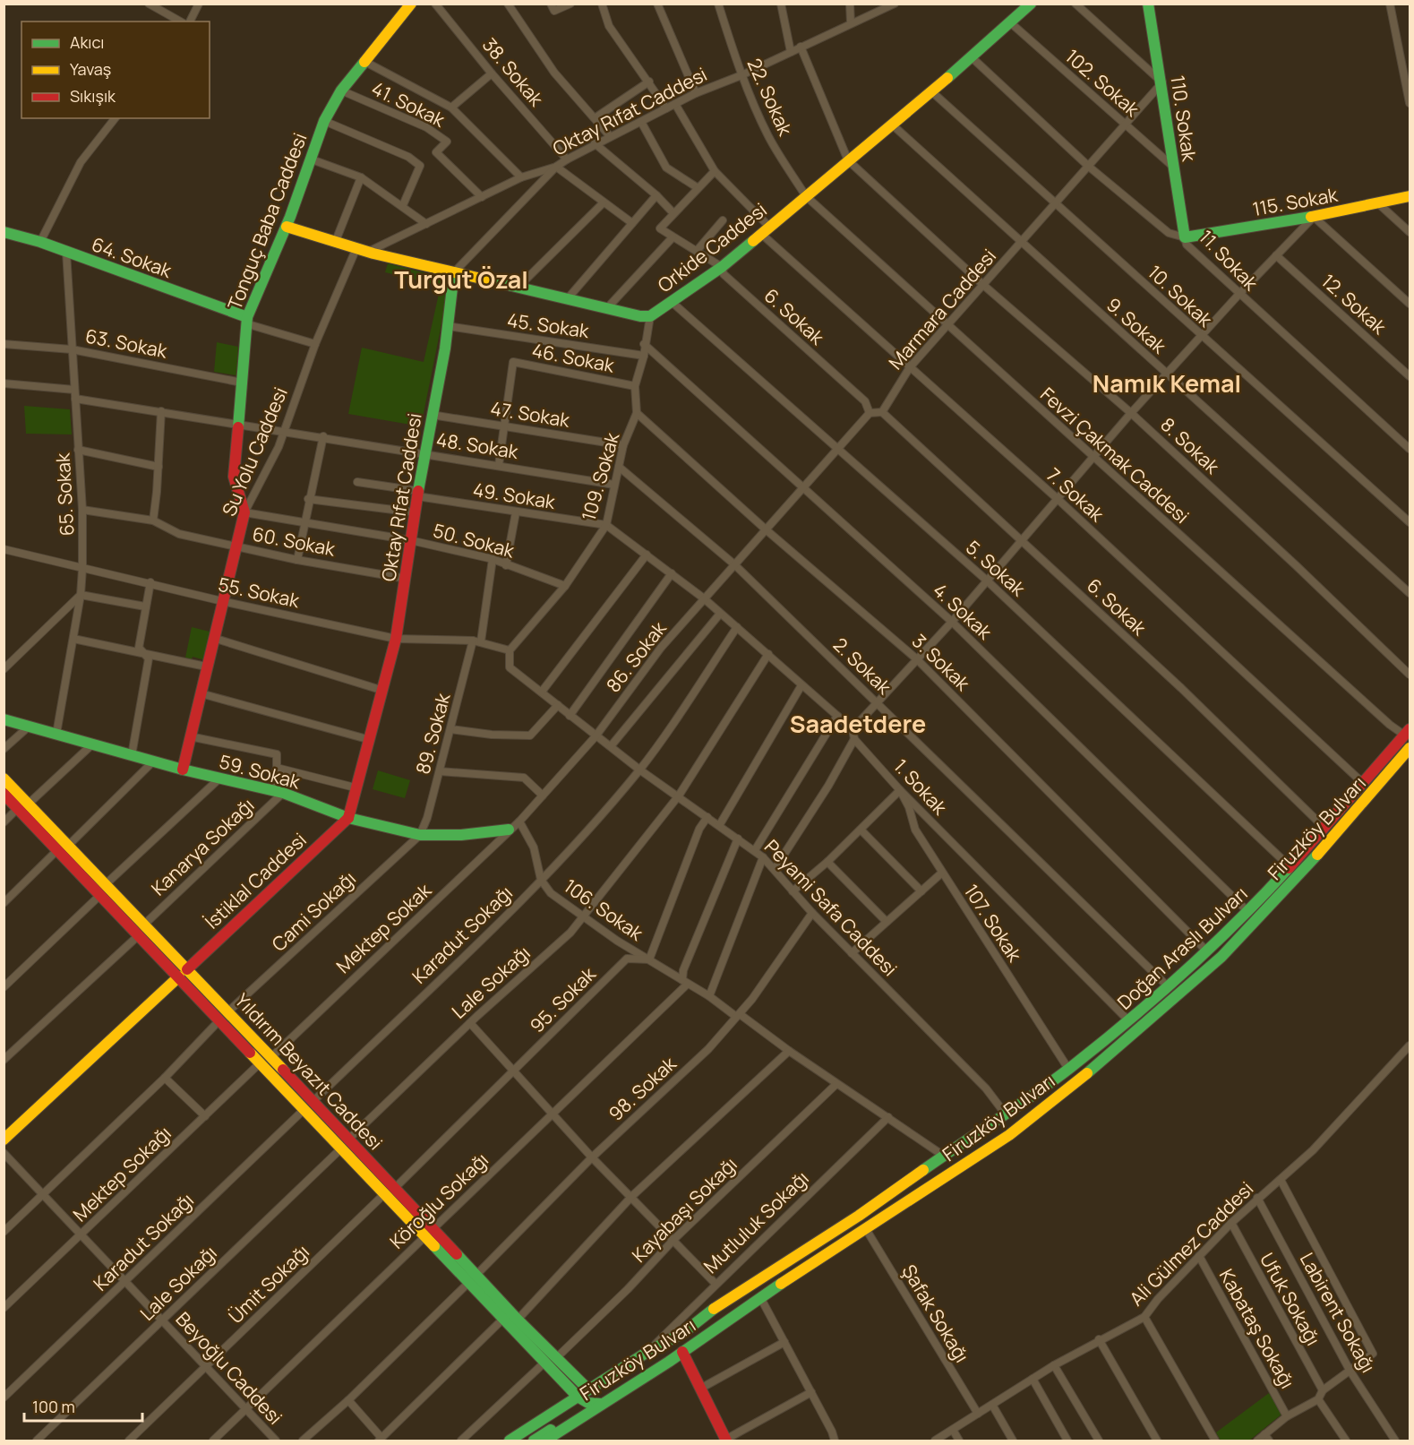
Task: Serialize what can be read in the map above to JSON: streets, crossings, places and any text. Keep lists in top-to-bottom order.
{
  "streets": {
    "street": [
      "38. Sokak",
      "102. Sokak",
      "22. Sokak",
      "41. Sokak",
      "Oktay Rıfat Caddesi",
      "110. Sokak",
      "115. Sokak",
      "Tonguç Baba Caddesi",
      "Orkide Caddesi",
      "64. Sokak",
      "11. Sokak",
      "10. Sokak",
      "12. Sokak",
      "Marmara Caddesi",
      "6. Sokak",
      "45. Sokak",
      "9. Sokak",
      "63. Sokak",
      "46. Sokak",
      "47. Sokak",
      "48. Sokak",
      "8. Sokak",
      "Su Yolu Caddesi",
      "Fevzi Çakmak Caddesi",
      "109. Sokak",
      "65. Sokak",
      "7. Sokak",
      "49. Sokak",
      "50. Sokak",
      "60. Sokak",
      "5. Sokak",
      "55. Sokak",
      "4. Sokak",
      "86. Sokak",
      "3. Sokak",
      "2. Sokak",
      "89. Sokak",
      "59. Sokak",
      "1. Sokak",
      "Firuzköy Bulvarı",
      "Kanarya Sokağı",
      "İstiklal Caddesi",
      "Peyami Safa Caddesi",
      "106. Sokak",
      "Cami Sokağı",
      "107. Sokak",
      "Mektep Sokak",
      "Karadut Sokağı",
      "Doğan Araslı Bulvarı",
      "Lale Sokağı",
      "95. Sokak",
      "Yıldırım Beyazıt Caddesi",
      "98. Sokak",
      "Mektep Sokağı",
      "Köroğlu Sokağı",
      "Kayabaşı Sokağı",
      "Mutluluk Sokağı",
      "Ali Gülmez Caddesi",
      "Ümit Sokağı",
      "Ufuk Sokağı",
      "Labirent Sokağı",
      "Şafak Sokağı",
      "Kabataş Sokağı",
      "Beyoğlu Caddesi"
    ]
  },
  "crossings": [
    ["38. Sokak", "Oktay Rıfat Caddesi"],
    ["102. Sokak", "110. Sokak"],
    ["102. Sokak", "Orkide Caddesi"],
    ["102. Sokak", "Marmara Caddesi"],
    ["22. Sokak", "Oktay Rıfat Caddesi"],
    ["22. Sokak", "Orkide Caddesi"],
    ["22. Sokak", "Fevzi Çakmak Caddesi"],
    ["41. Sokak", "Tonguç Baba Caddesi"],
    ["Oktay Rıfat Caddesi", "Orkide Caddesi"],
    ["Oktay Rıfat Caddesi", "45. Sokak"],
    ["Oktay Rıfat Caddesi", "47. Sokak"],
    ["Oktay Rıfat Caddesi", "48. Sokak"],
    ["Oktay Rıfat Caddesi", "7. Sokak"],
    ["Oktay Rıfat Caddesi", "49. Sokak"],
    ["Oktay Rıfat Caddesi", "50. Sokak"],
    ["Oktay Rıfat Caddesi", "60. Sokak"],
    ["Oktay Rıfat Caddesi", "55. Sokak"],
    ["Oktay Rıfat Caddesi", "59. Sokak"],
    ["Oktay Rıfat Caddesi", "İstiklal Caddesi"],
    ["110. Sokak", "115. Sokak"],
    ["110. Sokak", "11. Sokak"],
    ["110. Sokak", "Marmara Caddesi"],
    ["115. Sokak", "11. Sokak"],
    ["Tonguç Baba Caddesi", "Orkide Caddesi"],
    ["Tonguç Baba Caddesi", "64. Sokak"],
    ["Tonguç Baba Caddesi", "63. Sokak"],
    ["Tonguç Baba Caddesi", "48. Sokak"],
    ["Tonguç Baba Caddesi", "Su Yolu Caddesi"],
    ["Tonguç Baba Caddesi", "50. Sokak"],
    ["Orkide Caddesi", "11. Sokak"],
    ["Orkide Caddesi", "10. Sokak"],
    ["Orkide Caddesi", "6. Sokak"],
    ["Orkide Caddesi", "9. Sokak"],
    ["Orkide Caddesi", "8. Sokak"],
    ["Orkide Caddesi", "Su Yolu Caddesi"],
    ["Orkide Caddesi", "Fevzi Çakmak Caddesi"],
    ["Orkide Caddesi", "109. Sokak"],
    ["Orkide Caddesi", "7. Sokak"],
    ["Orkide Caddesi", "5. Sokak"],
    ["64. Sokak", "Su Yolu Caddesi"],
    ["64. Sokak", "65. Sokak"],
    ["11. Sokak", "Marmara Caddesi"],
    ["10. Sokak", "Marmara Caddesi"],
    ["Marmara Caddesi", "6. Sokak"],
    ["Marmara Caddesi", "9. Sokak"],
    ["Marmara Caddesi", "8. Sokak"],
    ["Marmara Caddesi", "Fevzi Çakmak Caddesi"],
    ["Marmara Caddesi", "7. Sokak"],
    ["6. Sokak", "Doğan Araslı Bulvarı"],
    ["45. Sokak", "109. Sokak"],
    ["63. Sokak", "65. Sokak"],
    ["46. Sokak", "47. Sokak"],
    ["46. Sokak", "48. Sokak"],
    ["46. Sokak", "109. Sokak"],
    ["47. Sokak", "109. Sokak"],
    ["48. Sokak", "Su Yolu Caddesi"],
    ["48. Sokak", "109. Sokak"],
    ["48. Sokak", "65. Sokak"],
    ["Su Yolu Caddesi", "50. Sokak"],
    ["Su Yolu Caddesi", "60. Sokak"],
    ["Su Yolu Caddesi", "55. Sokak"],
    ["Su Yolu Caddesi", "59. Sokak"],
    ["Fevzi Çakmak Caddesi", "Doğan Araslı Bulvarı"],
    ["109. Sokak", "49. Sokak"],
    ["109. Sokak", "50. Sokak"],
    ["109. Sokak", "55. Sokak"],
    ["109. Sokak", "4. Sokak"],
    ["109. Sokak", "3. Sokak"],
    ["109. Sokak", "2. Sokak"],
    ["109. Sokak", "Peyami Safa Caddesi"],
    ["65. Sokak", "60. Sokak"],
    ["65. Sokak", "55. Sokak"],
    ["65. Sokak", "59. Sokak"],
    ["7. Sokak", "Doğan Araslı Bulvarı"],
    ["50. Sokak", "89. Sokak"],
    ["5. Sokak", "Doğan Araslı Bulvarı"],
    ["55. Sokak", "89. Sokak"],
    ["55. Sokak", "Peyami Safa Caddesi"],
    ["4. Sokak", "Doğan Araslı Bulvarı"],
    ["86. Sokak", "Peyami Safa Caddesi"],
    ["86. Sokak", "Mektep Sokak"],
    ["3. Sokak", "Doğan Araslı Bulvarı"],
    ["2. Sokak", "Doğan Araslı Bulvarı"],
    ["89. Sokak", "59. Sokak"],
    ["89. Sokak", "Cami Sokağı"],
    ["59. Sokak", "Kanarya Sokağı"],
    ["59. Sokak", "İstiklal Caddesi"],
    ["59. Sokak", "Cami Sokağı"],
    ["59. Sokak", "Mektep Sokak"],
    ["1. Sokak", "107. Sokak"],
    ["1. Sokak", "Doğan Araslı Bulvarı"],
    ["Firuzköy Bulvarı", "Doğan Araslı Bulvarı"],
    ["Firuzköy Bulvarı", "Yıldırım Beyazıt Caddesi"],
    ["Firuzköy Bulvarı", "Mutluluk Sokağı"],
    ["Firuzköy Bulvarı", "Şafak Sokağı"],
    ["Kanarya Sokağı", "Yıldırım Beyazıt Caddesi"],
    ["İstiklal Caddesi", "Yıldırım Beyazıt Caddesi"],
    ["Peyami Safa Caddesi", "Karadut Sokağı"],
    ["Peyami Safa Caddesi", "Doğan Araslı Bulvarı"],
    ["Peyami Safa Caddesi", "Lale Sokağı"],
    ["Peyami Safa Caddesi", "98. Sokak"],
    ["106. Sokak", "Mektep Sokak"],
    ["106. Sokak", "Karadut Sokağı"],
    ["106. Sokak", "Lale Sokağı"],
    ["106. Sokak", "95. Sokak"],
    ["106. Sokak", "98. Sokak"],
    ["106. Sokak", "Köroğlu Sokağı"],
    ["106. Sokak", "Kayabaşı Sokağı"],
    ["106. Sokak", "Mutluluk Sokağı"],
    ["Cami Sokağı", "Yıldırım Beyazıt Caddesi"],
    ["107. Sokak", "Doğan Araslı Bulvarı"],
    ["Mektep Sokak", "Yıldırım Beyazıt Caddesi"],
    ["Mektep Sokak", "Mektep Sokağı"],
    ["Karadut Sokağı", "Yıldırım Beyazıt Caddesi"],
    ["Karadut Sokağı", "Beyoğlu Caddesi"],
    ["Lale Sokağı", "Yıldırım Beyazıt Caddesi"],
    ["Lale Sokağı", "Beyoğlu Caddesi"],
    ["95. Sokak", "Yıldırım Beyazıt Caddesi"],
    ["Yıldırım Beyazıt Caddesi", "98. Sokak"],
    ["Yıldırım Beyazıt Caddesi", "Mektep Sokağı"],
    ["Yıldırım Beyazıt Caddesi", "Köroğlu Sokağı"],
    ["Yıldırım Beyazıt Caddesi", "Kayabaşı Sokağı"],
    ["Yıldırım Beyazıt Caddesi", "Ümit Sokağı"],
    ["Mektep Sokağı", "Beyoğlu Caddesi"],
    ["Köroğlu Sokağı", "Beyoğlu Caddesi"],
    ["Ali Gülmez Caddesi", "Ufuk Sokağı"],
    ["Ali Gülmez Caddesi", "Labirent Sokağı"],
    ["Ali Gülmez Caddesi", "Şafak Sokağı"],
    ["Ali Gülmez Caddesi", "Kabataş Sokağı"],
    ["Ümit Sokağı", "Beyoğlu Caddesi"]
  ],
  "districts": ["Turgut Özal", "Namık Kemal", "Saadetdere"],
  "legend": ["Akıcı", "Yavaş", "Sıkışık"],
  "scale_bar": "100 m"
}
